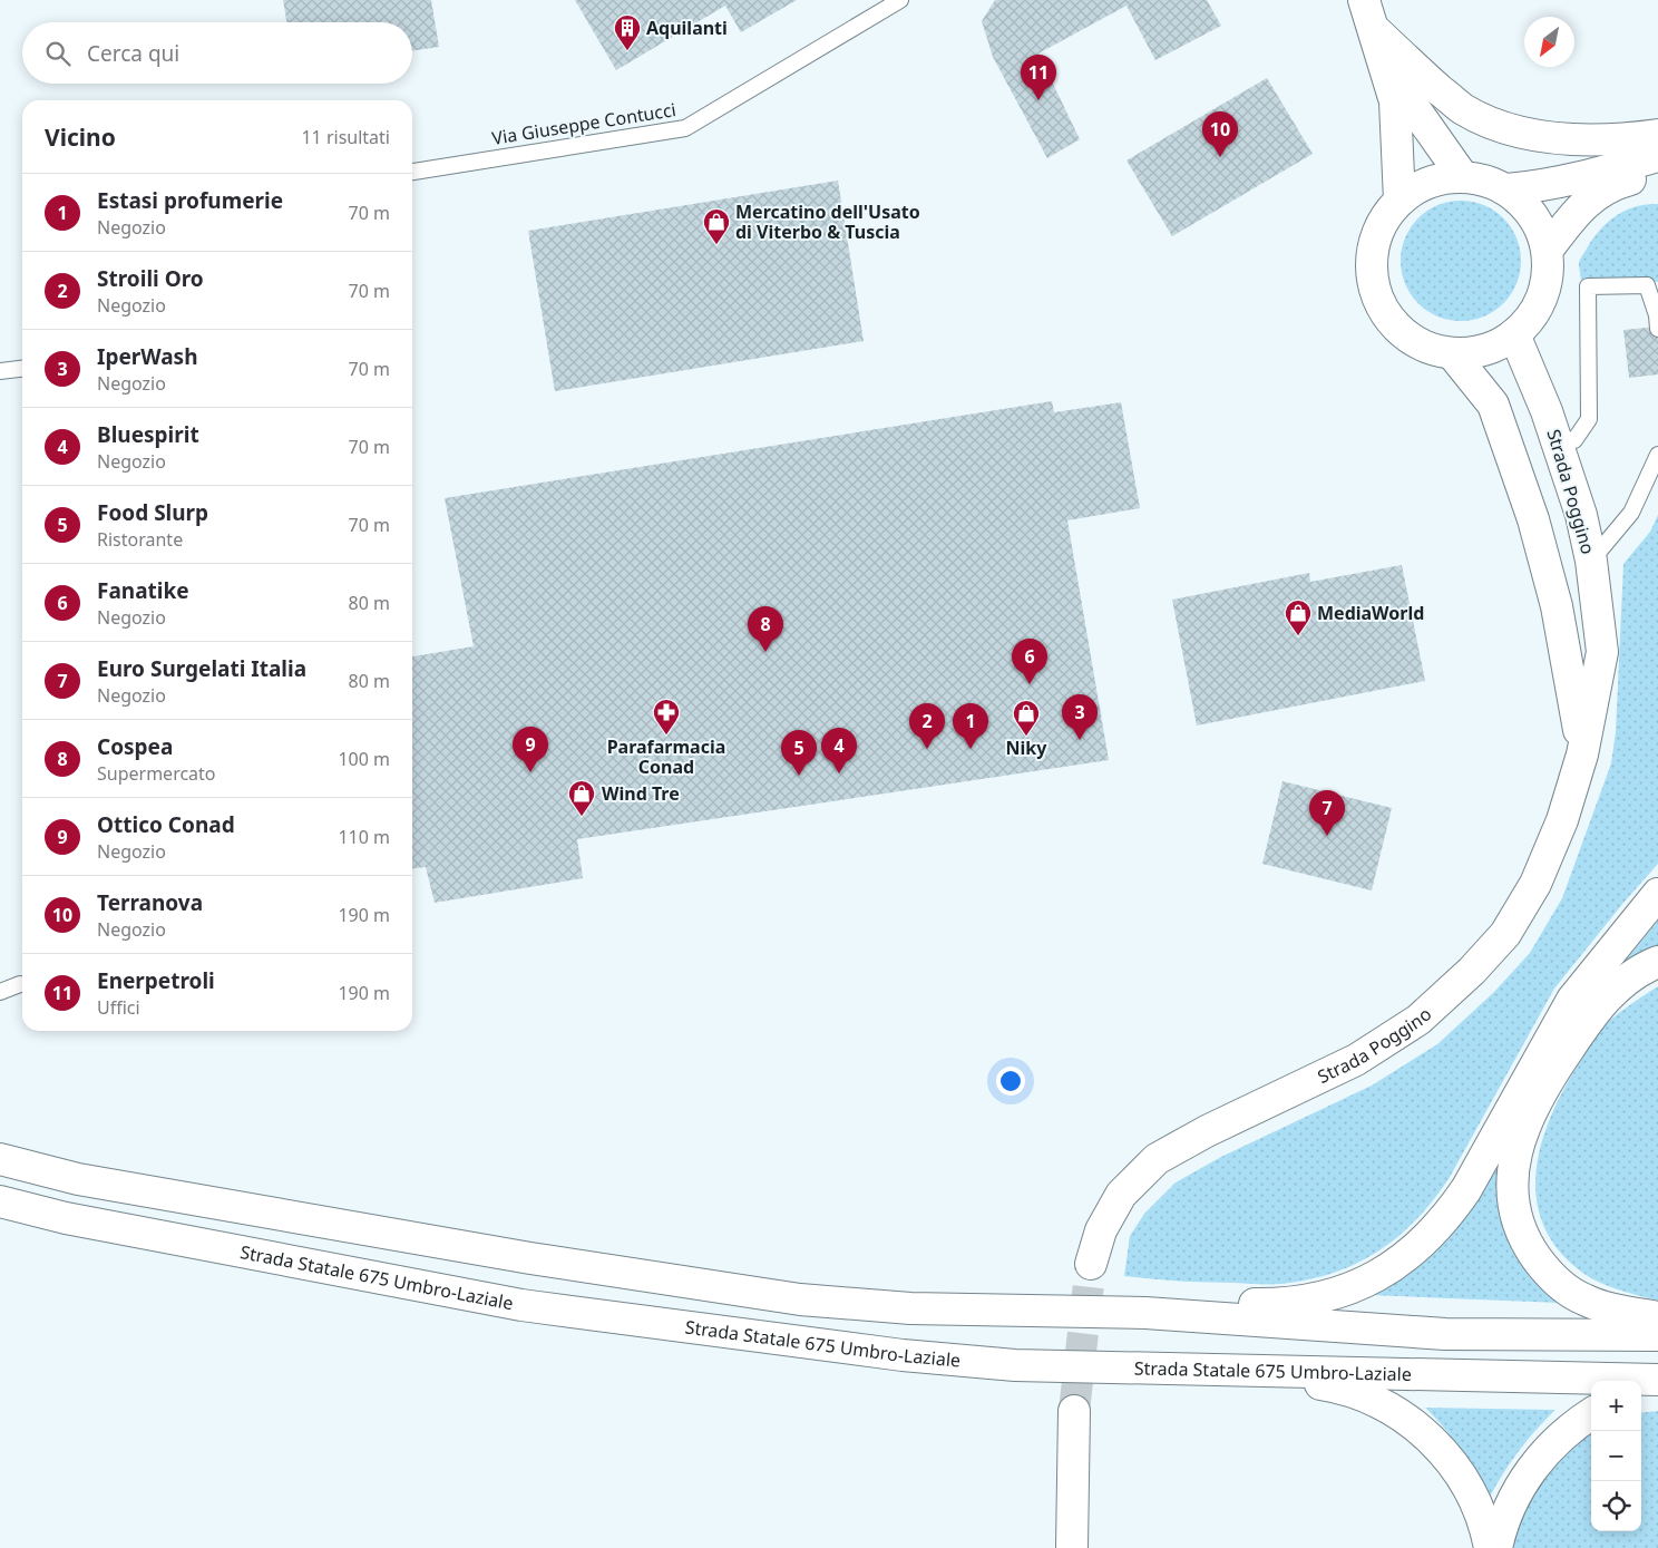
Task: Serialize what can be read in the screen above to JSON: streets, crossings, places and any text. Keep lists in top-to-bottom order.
{
  "streets": {
    "main road": ["Strada Poggino", "Strada Statale 675 Umbro-Laziale"],
    "lane": ["Via Giuseppe Contucci"]
  },
  "places": {
    "building": ["Aquilanti"],
    "shop": [
      "Mercatino dell'Usato di Viterbo & Tuscia",
      "MediaWorld",
      "Niky",
      "Wind Tre"
    ],
    "pharmacy": ["Parafarmacia Conad"]
  },
  "north": "bottom left",
  "page": {
    "search": "Cerca qui",
    "pins": [
      "11",
      "10",
      "8",
      "6",
      "3",
      "1",
      "2",
      "9",
      "4",
      "5",
      "7"
    ],
    "heading": ["Vicino", "11 risultati"],
    "list": [
      {
        "mark": "1",
        "name": "Estasi profumerie",
        "note": "Negozio",
        "value": "70 m"
      },
      {
        "mark": "2",
        "name": "Stroili Oro",
        "note": "Negozio",
        "value": "70 m"
      },
      {
        "mark": "3",
        "name": "IperWash",
        "note": "Negozio",
        "value": "70 m"
      },
      {
        "mark": "4",
        "name": "Bluespirit",
        "note": "Negozio",
        "value": "70 m"
      },
      {
        "mark": "5",
        "name": "Food Slurp",
        "note": "Ristorante",
        "value": "70 m"
      },
      {
        "mark": "6",
        "name": "Fanatike",
        "note": "Negozio",
        "value": "80 m"
      },
      {
        "mark": "7",
        "name": "Euro Surgelati Italia",
        "note": "Negozio",
        "value": "80 m"
      },
      {
        "mark": "8",
        "name": "Cospea",
        "note": "Supermercato",
        "value": "100 m"
      },
      {
        "mark": "9",
        "name": "Ottico Conad",
        "note": "Negozio",
        "value": "110 m"
      },
      {
        "mark": "10",
        "name": "Terranova",
        "note": "Negozio",
        "value": "190 m"
      },
      {
        "mark": "11",
        "name": "Enerpetroli",
        "note": "Uffici",
        "value": "190 m"
      }
    ],
    "map_buttons": ["+", "−"]
  }
}
